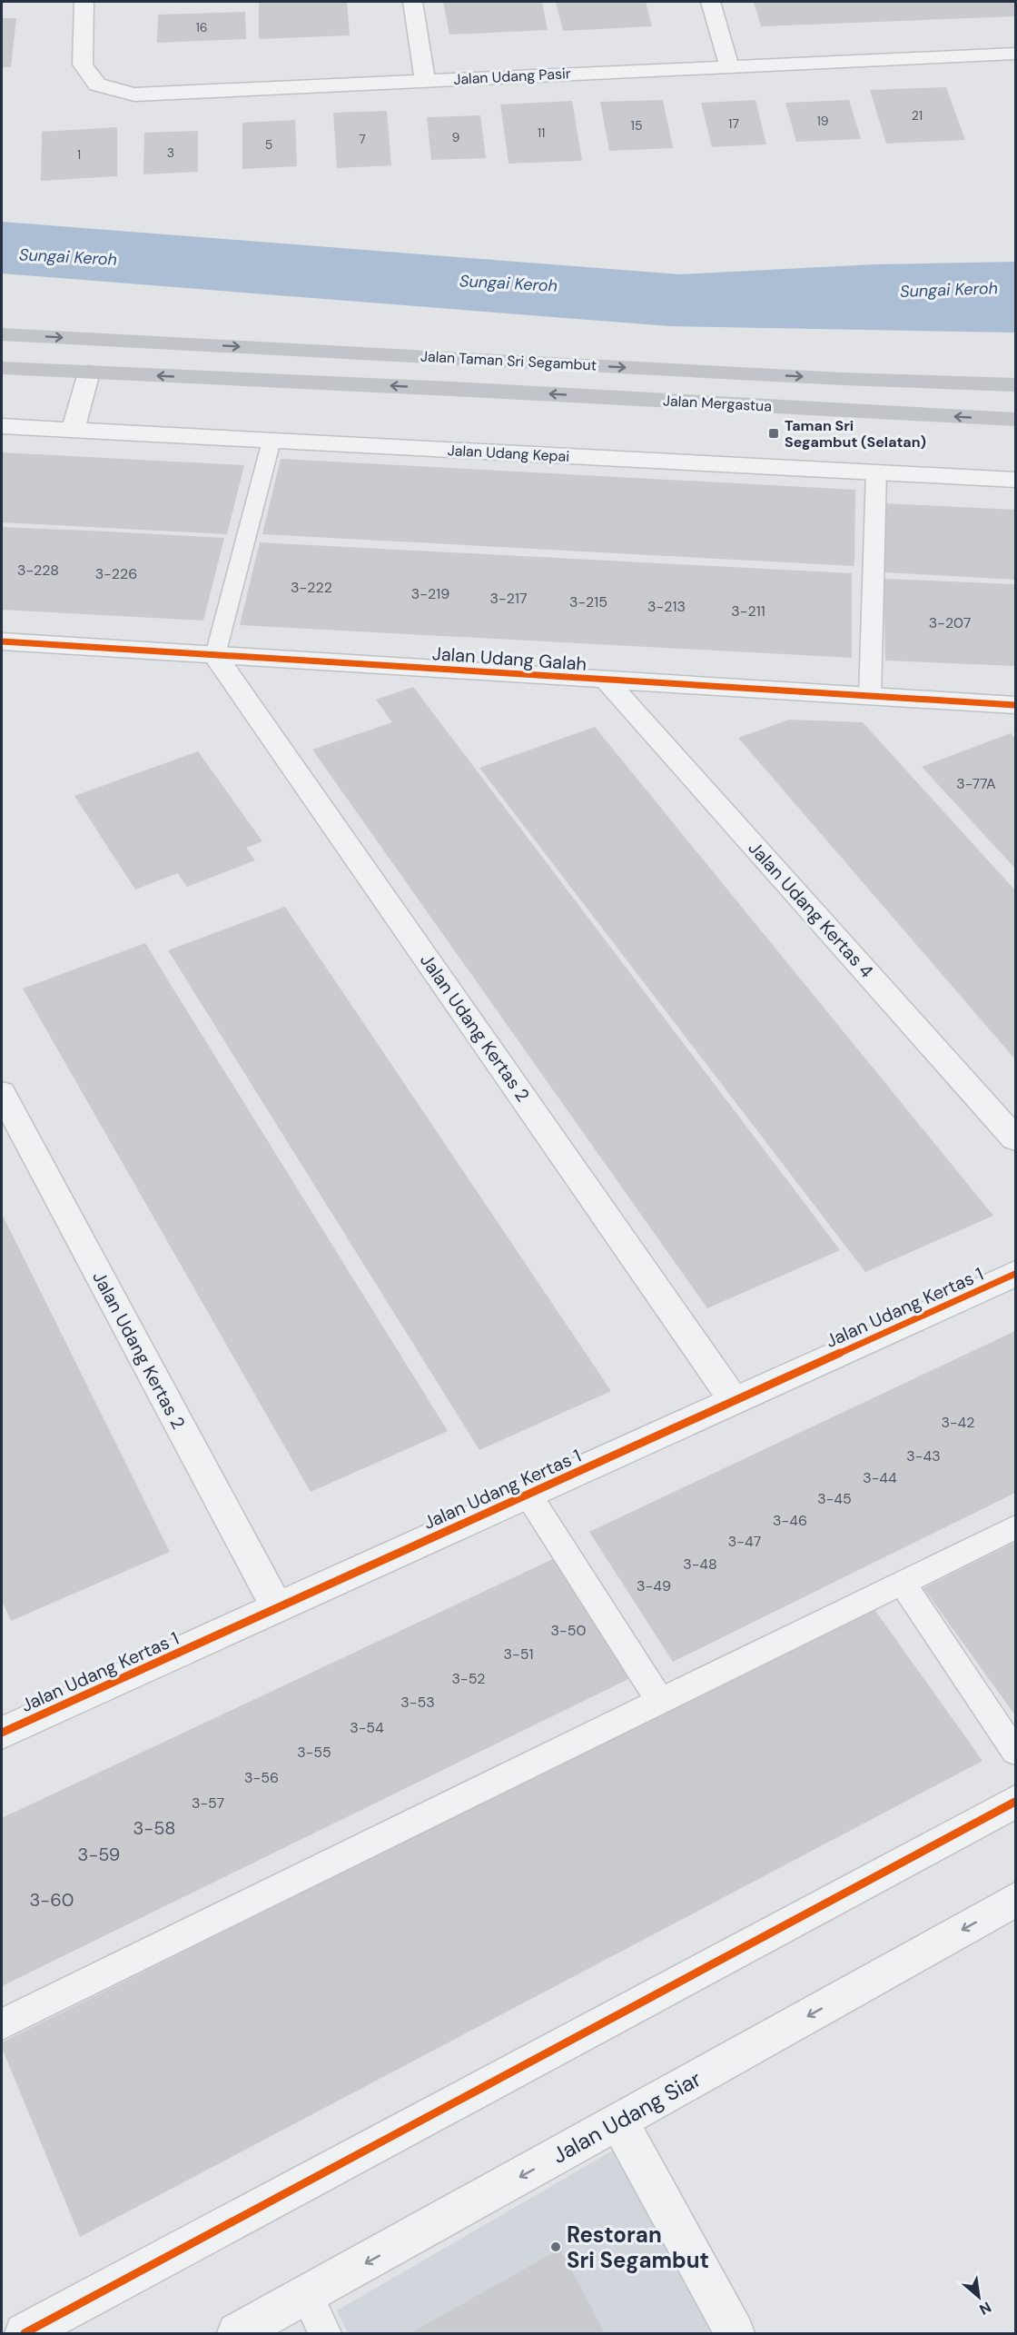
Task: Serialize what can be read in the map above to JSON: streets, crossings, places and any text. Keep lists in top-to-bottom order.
{
  "streets": {
    "street": [
      "Jalan Udang Pasir",
      "Jalan Taman Sri Segambut",
      "Jalan Mergastua",
      "Jalan Udang Kepai",
      "Jalan Udang Galah",
      "Jalan Udang Kertas 4",
      "Jalan Udang Kertas 2",
      "Jalan Udang Kertas 1",
      "Jalan Udang Siar"
    ]
  },
  "crossings": [
    ["Jalan Taman Sri Segambut", "Jalan Mergastua"],
    ["Jalan Udang Galah", "Jalan Udang Kertas 4"],
    ["Jalan Udang Galah", "Jalan Udang Kertas 2"],
    ["Jalan Udang Kertas 2", "Jalan Udang Kertas 1"]
  ],
  "one_way": ["Jalan Mergastua"],
  "water": ["Sungai Keroh"],
  "places": {
    "transit": ["Taman Sri Segambut (Selatan)"],
    "other": ["Restoran Sri Segambut"]
  },
  "house_numbers": [
    "16",
    "21",
    "19",
    "17",
    "15",
    "11",
    "9",
    "7",
    "5",
    "3",
    "1",
    "3-228",
    "3-226",
    "3-222",
    "3-219",
    "3-217",
    "3-215",
    "3-213",
    "3-211",
    "3-207",
    "3-77A",
    "3-42",
    "3-43",
    "3-44",
    "3-45",
    "3-46",
    "3-47",
    "3-48",
    "3-49",
    "3-50",
    "3-51",
    "3-52",
    "3-53",
    "3-54",
    "3-55",
    "3-56",
    "3-57",
    "3-58",
    "3-59",
    "3-60"
  ],
  "north": "bottom right"
}
